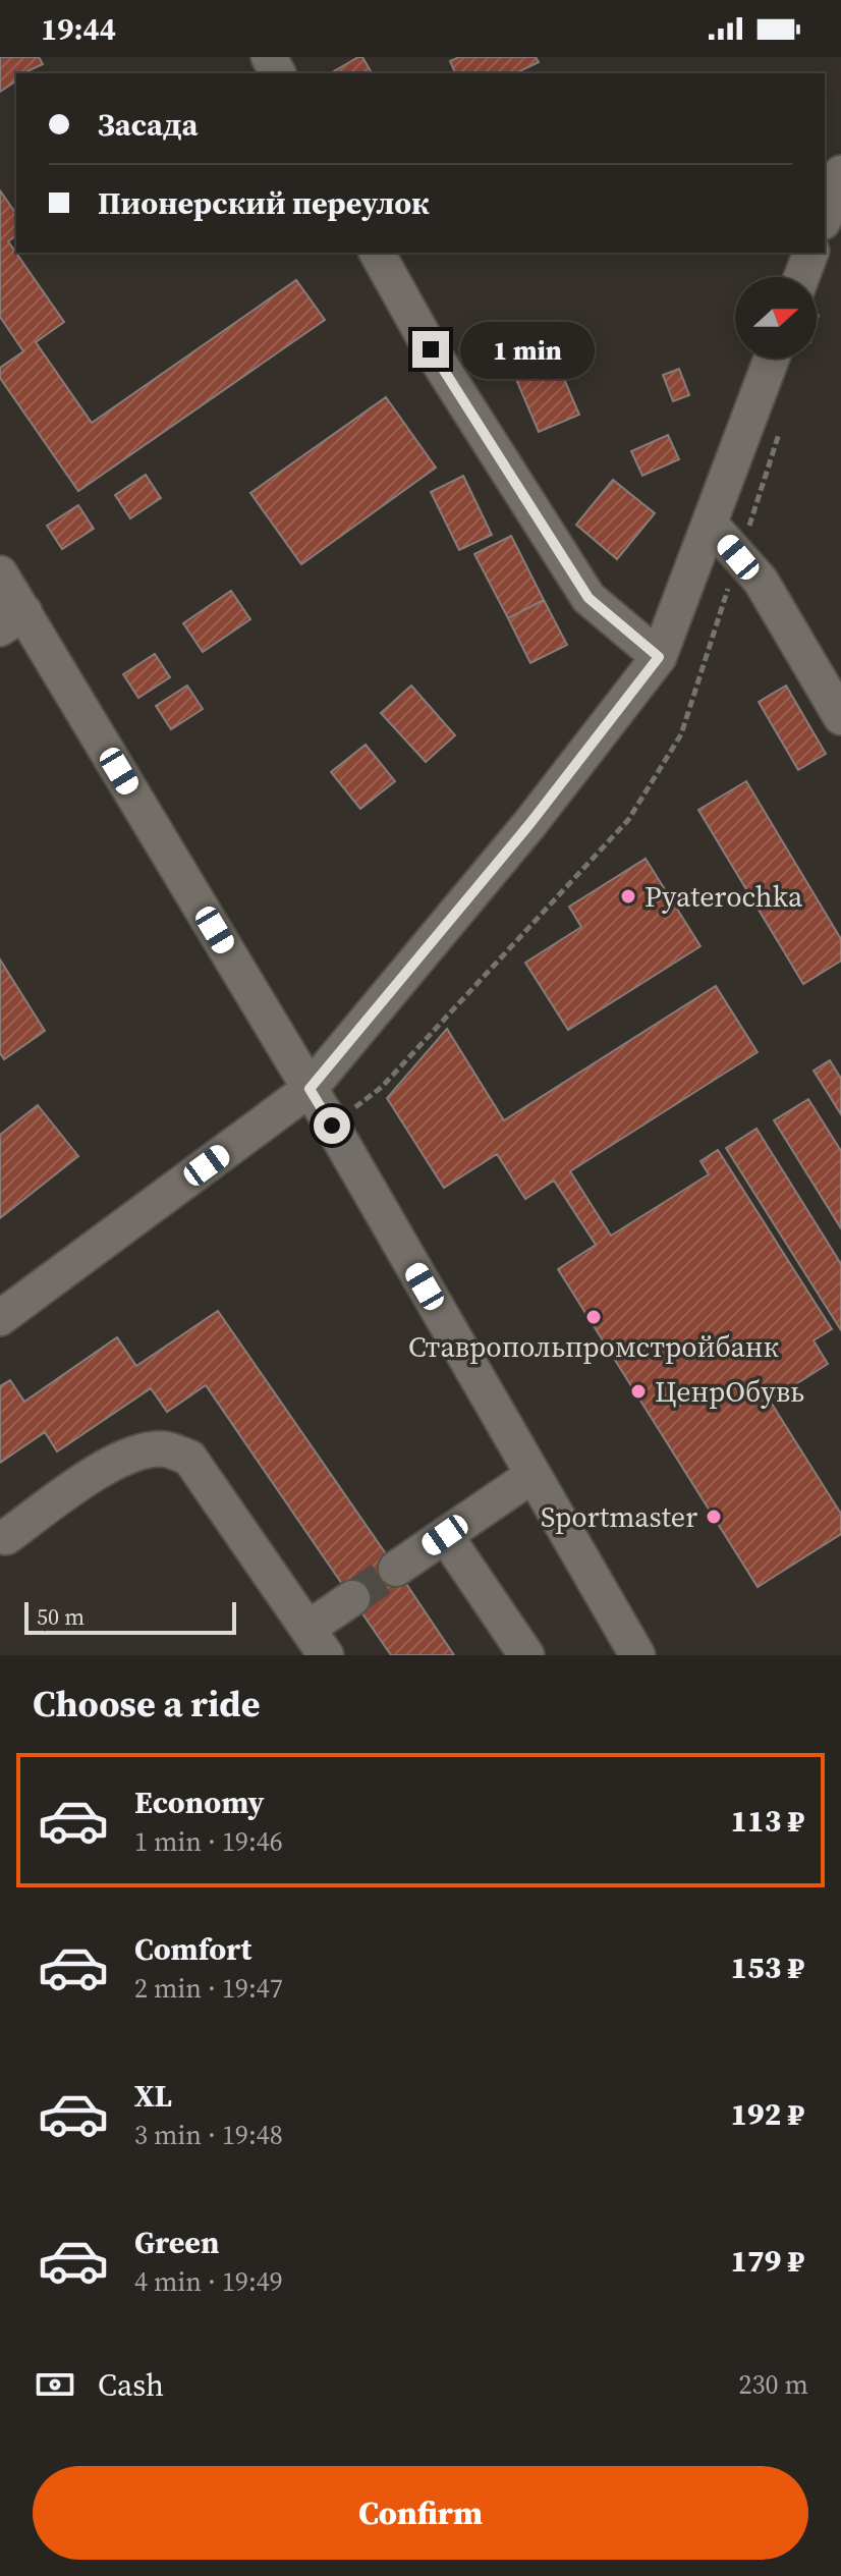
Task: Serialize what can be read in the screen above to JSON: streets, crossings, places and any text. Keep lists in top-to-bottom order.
{
  "places": [
    "Pyaterochka",
    "Ставропольпромстройбанк",
    "ЦенрОбувь",
    "Sportmaster"
  ],
  "scale_bar": "50 m",
  "north": "right",
  "page": {
    "status": "19:44",
    "banner": ["Засада", "Пионерский переулок"],
    "bubble": "1 min",
    "scale": "50 m",
    "heading": "Choose a ride",
    "list": [
      {
        "name": "Economy",
        "note": "1 min · 19:46",
        "value": "113 ₽"
      },
      {
        "name": "Comfort",
        "note": "2 min · 19:47",
        "value": "153 ₽"
      },
      {
        "name": "XL",
        "note": "3 min · 19:48",
        "value": "192 ₽"
      },
      {
        "name": "Green",
        "note": "4 min · 19:49",
        "value": "179 ₽"
      }
    ],
    "pay": ["Cash", "230 m"],
    "buttons": "Confirm"
  }
}
